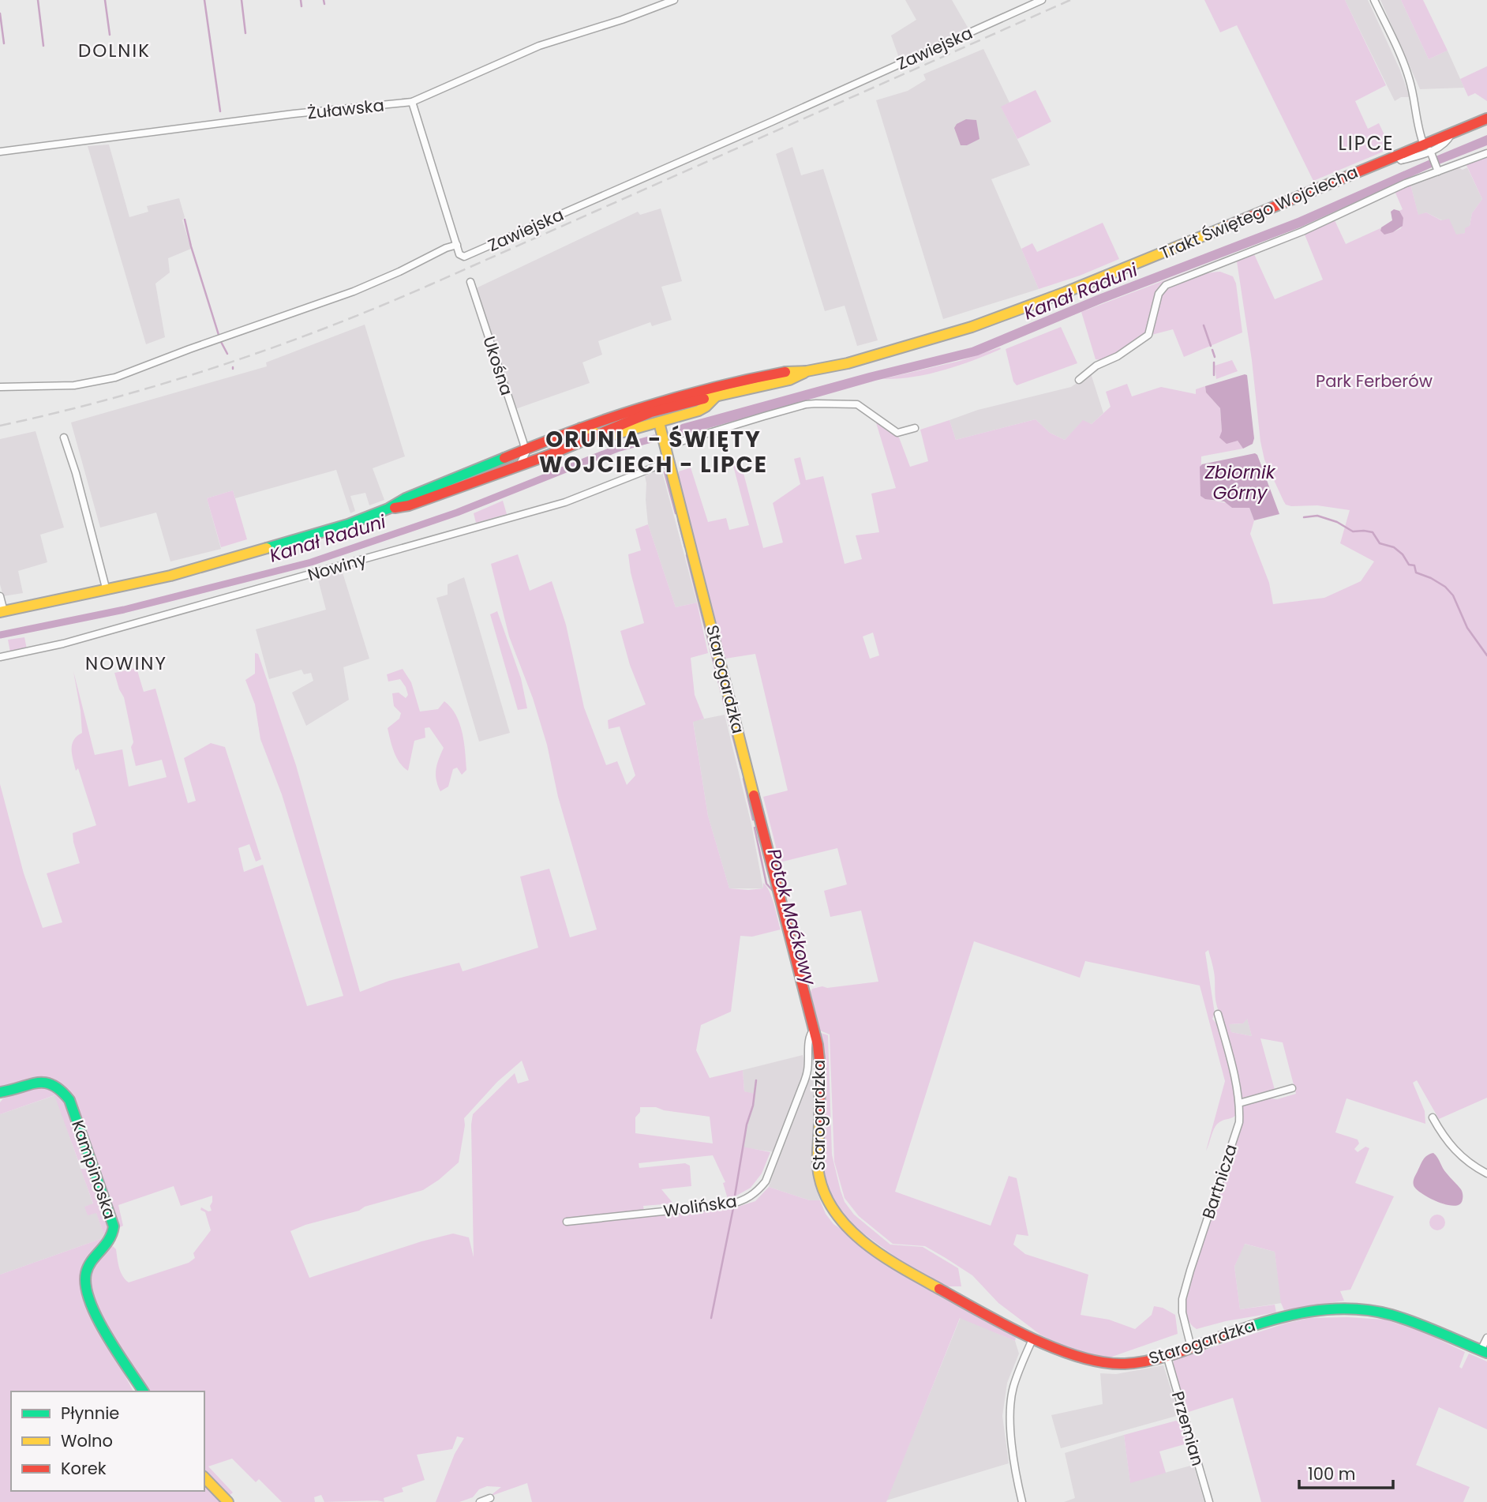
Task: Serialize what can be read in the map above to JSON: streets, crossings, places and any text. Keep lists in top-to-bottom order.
{
  "streets": {
    "main road": ["Trakt Świętego Wojciecha", "Starogardzka", "Kampinoska"],
    "street": [
      "Zawiejska",
      "Żuławska",
      "Ukośna",
      "Nowiny",
      "Bartnicza",
      "Wolińska",
      "Przemian"
    ]
  },
  "crossings": [
    ["Trakt Świętego Wojciecha", "Ukośna"],
    ["Nowiny", "Starogardzka"],
    ["Starogardzka", "Bartnicza"],
    ["Starogardzka", "Wolińska"],
    ["Starogardzka", "Przemian"]
  ],
  "districts": [
    "DOLNIK",
    "LIPCE",
    "ORUNIA - ŚWIĘTY WOJCIECH - LIPCE",
    "NOWINY"
  ],
  "water": ["Kanał Raduni", "Zbiornik Górny", "Potok Maćkowy"],
  "parks": ["Park Ferberów"],
  "legend": ["Płynnie", "Wolno", "Korek"],
  "scale_bar": "100 m"
}
